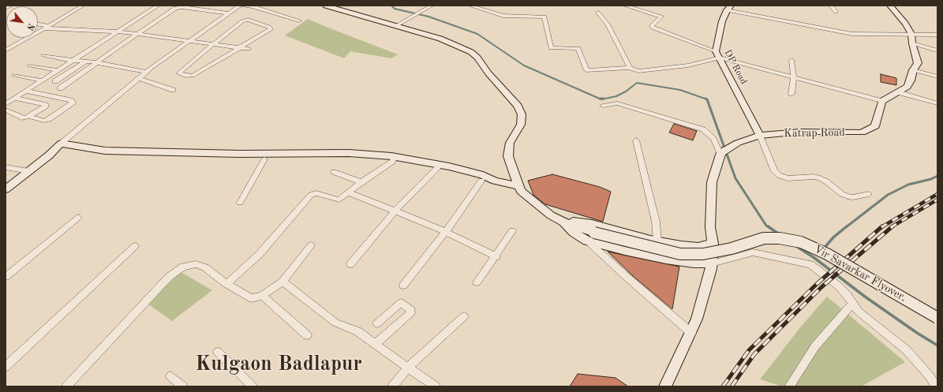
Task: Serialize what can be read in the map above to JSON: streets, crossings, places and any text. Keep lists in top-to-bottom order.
{
  "streets": {
    "main road": ["DP Road", "Katrap Road", "Vir Savarkar Flyover."]
  },
  "crossings": [
    ["DP Road", "Katrap Road"]
  ],
  "districts": ["Kulgaon Badlapur"],
  "north": "bottom right"
}
